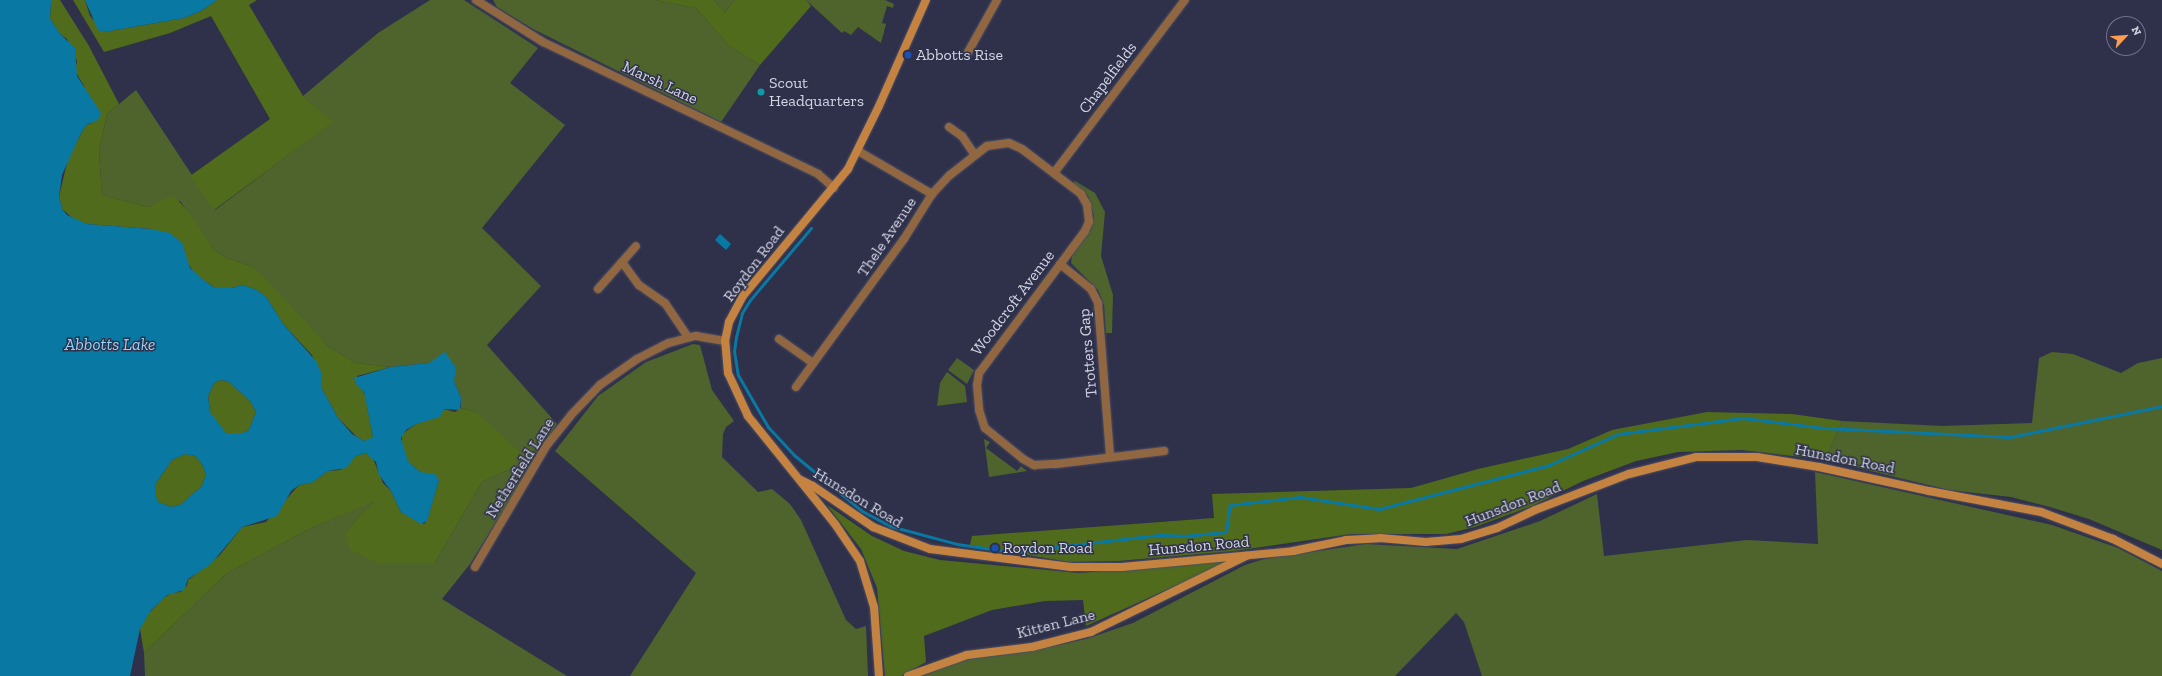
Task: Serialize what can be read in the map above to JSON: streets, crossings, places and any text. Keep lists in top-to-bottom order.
{
  "streets": {
    "main road": ["Roydon Road", "Hunsdon Road", "Kitten Lane"],
    "street": [
      "Chapelfields",
      "Marsh Lane",
      "Thele Avenue",
      "Woodcroft Avenue",
      "Trotters Gap",
      "Netherfield Lane"
    ]
  },
  "crossings": [
    ["Chapelfields", "Woodcroft Avenue"],
    ["Marsh Lane", "Roydon Road"],
    ["Thele Avenue", "Roydon Road"],
    ["Thele Avenue", "Woodcroft Avenue"],
    ["Roydon Road", "Hunsdon Road"],
    ["Roydon Road", "Netherfield Lane"],
    ["Woodcroft Avenue", "Trotters Gap"],
    ["Hunsdon Road", "Kitten Lane"]
  ],
  "water": ["Abbotts Lake"],
  "places": ["Abbotts Rise", "Scout Headquarters", "Roydon Road"],
  "north": "top right"
}
